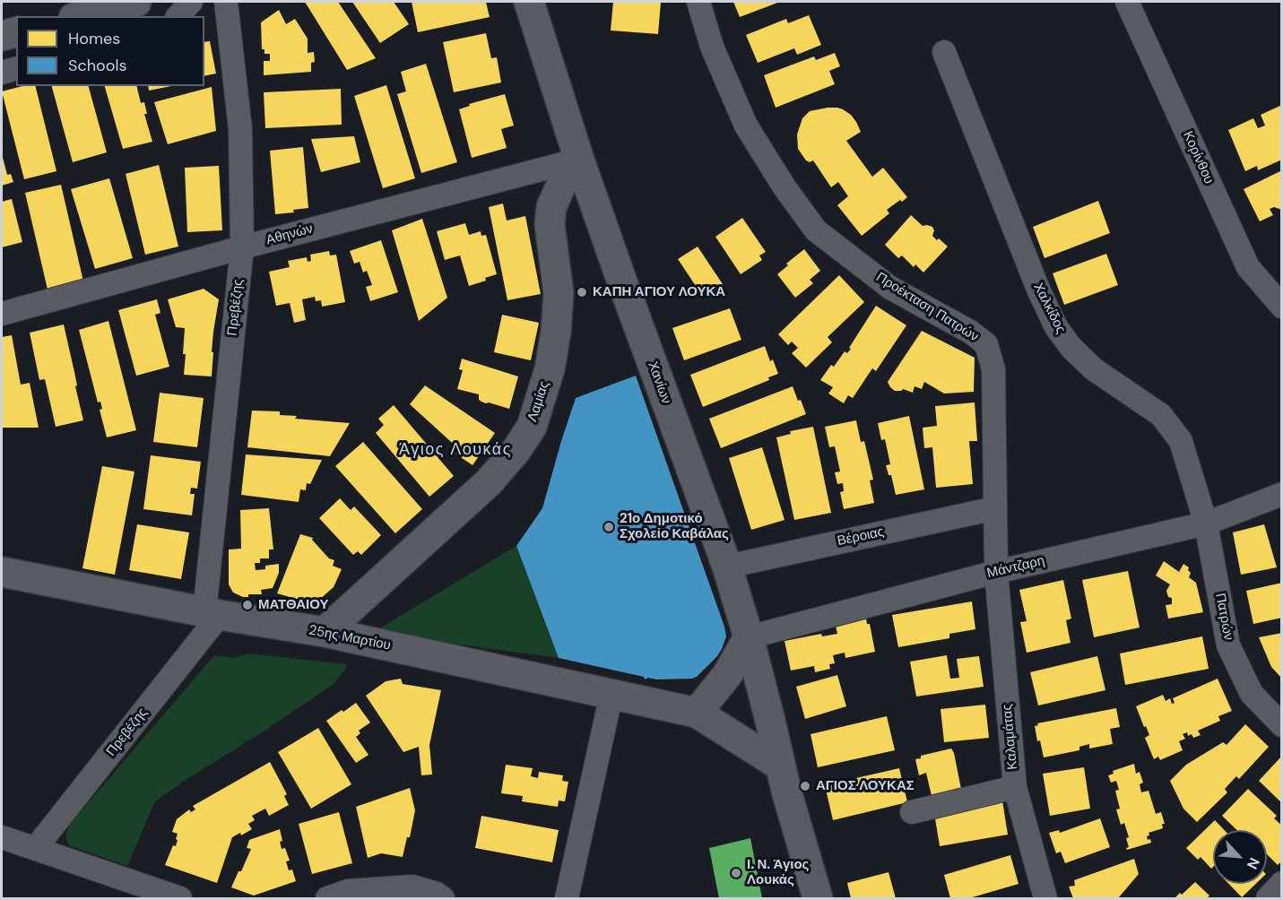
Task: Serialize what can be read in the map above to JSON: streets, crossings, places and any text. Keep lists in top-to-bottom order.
{
  "streets": {
    "street": [
      "Κορίνθου",
      "Αθηνών",
      "Πρεβέζης",
      "Προέκταση Πατρών",
      "Χαλκίδος",
      "Χανίων",
      "Λαμίας",
      "Βέροιας",
      "Μάντζαρη",
      "Πατρών",
      "25ης Μαρτίου",
      "Καλαμάτας"
    ]
  },
  "crossings": [
    ["Αθηνών", "Πρεβέζης"],
    ["Αθηνών", "Χανίων"],
    ["Αθηνών", "Λαμίας"],
    ["Πρεβέζης", "25ης Μαρτίου"],
    ["Προέκταση Πατρών", "Βέροιας"],
    ["Προέκταση Πατρών", "Μάντζαρη"],
    ["Προέκταση Πατρών", "Καλαμάτας"],
    ["Χαλκίδος", "Μάντζαρη"],
    ["Χαλκίδος", "Πατρών"],
    ["Χανίων", "Λαμίας"],
    ["Χανίων", "Βέροιας"],
    ["Χανίων", "Μάντζαρη"],
    ["Χανίων", "25ης Μαρτίου"],
    ["Λαμίας", "25ης Μαρτίου"],
    ["Μάντζαρη", "Πατρών"],
    ["Μάντζαρη", "Καλαμάτας"]
  ],
  "districts": ["Άγιος Λουκάς"],
  "places": [
    "ΚΑΠΗ ΑΓΙΟΥ ΛΟΥΚΑ",
    "21ο Δημοτικό Σχολείο Καβάλας",
    "ΜΑΤΘΑΙΟΥ",
    "ΑΓΙΟΣ ΛΟΥΚΑΣ",
    "Ι. Ν. Άγιος Λουκάς"
  ],
  "legend": ["Homes", "Schools"],
  "north": "bottom right"
}
